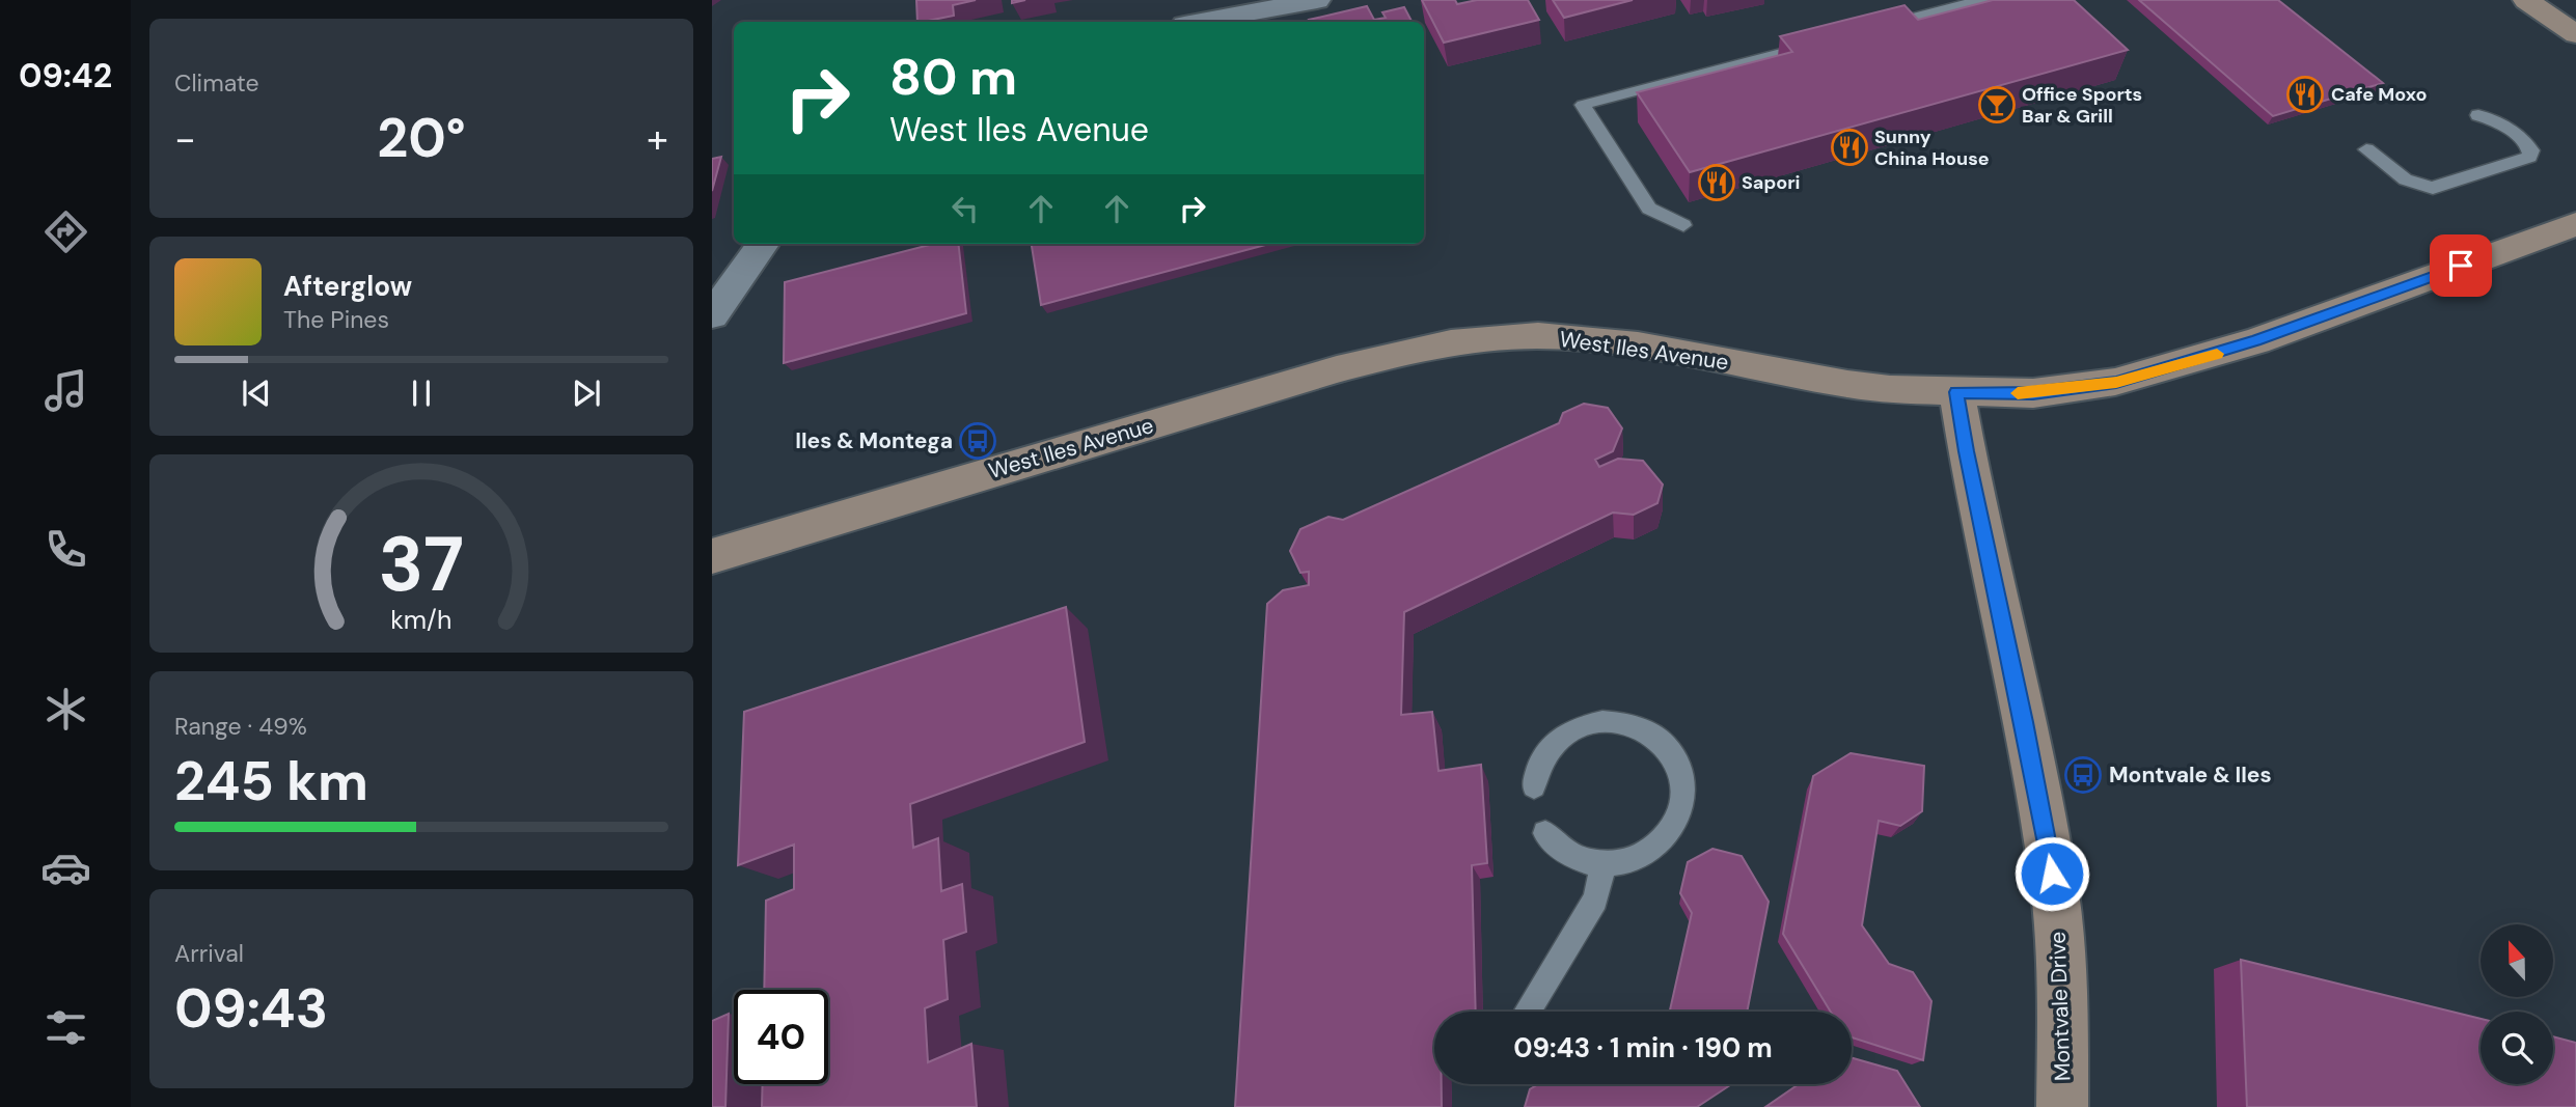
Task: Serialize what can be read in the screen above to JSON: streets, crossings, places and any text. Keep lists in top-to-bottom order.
{
  "streets": {
    "street": ["West Iles Avenue", "Montvale Drive"]
  },
  "crossings": [
    ["West Iles Avenue", "Montvale Drive"]
  ],
  "places": {
    "restaurant": ["Cafe Moxo", "Sunny China House", "Sapori"],
    "bar": ["Office Sports Bar & Grill"],
    "bus stop": ["Iles & Montega", "Montvale & Iles"]
  },
  "north": "top",
  "page": {
    "tabs": "09:42",
    "tile": [
      "Climate",
      ["Range · 49%", "245 km"],
      ["Arrival", "09:43"]
    ],
    "turn": ["80 m", "West Iles Avenue"],
    "heat": ["−", "20°", "+"],
    "song": ["Afterglow", "The Pines"],
    "limit": "40",
    "trip": "09:43 · 1 min · 190 m",
    "gauge": ["37", "km/h"]
  }
}
